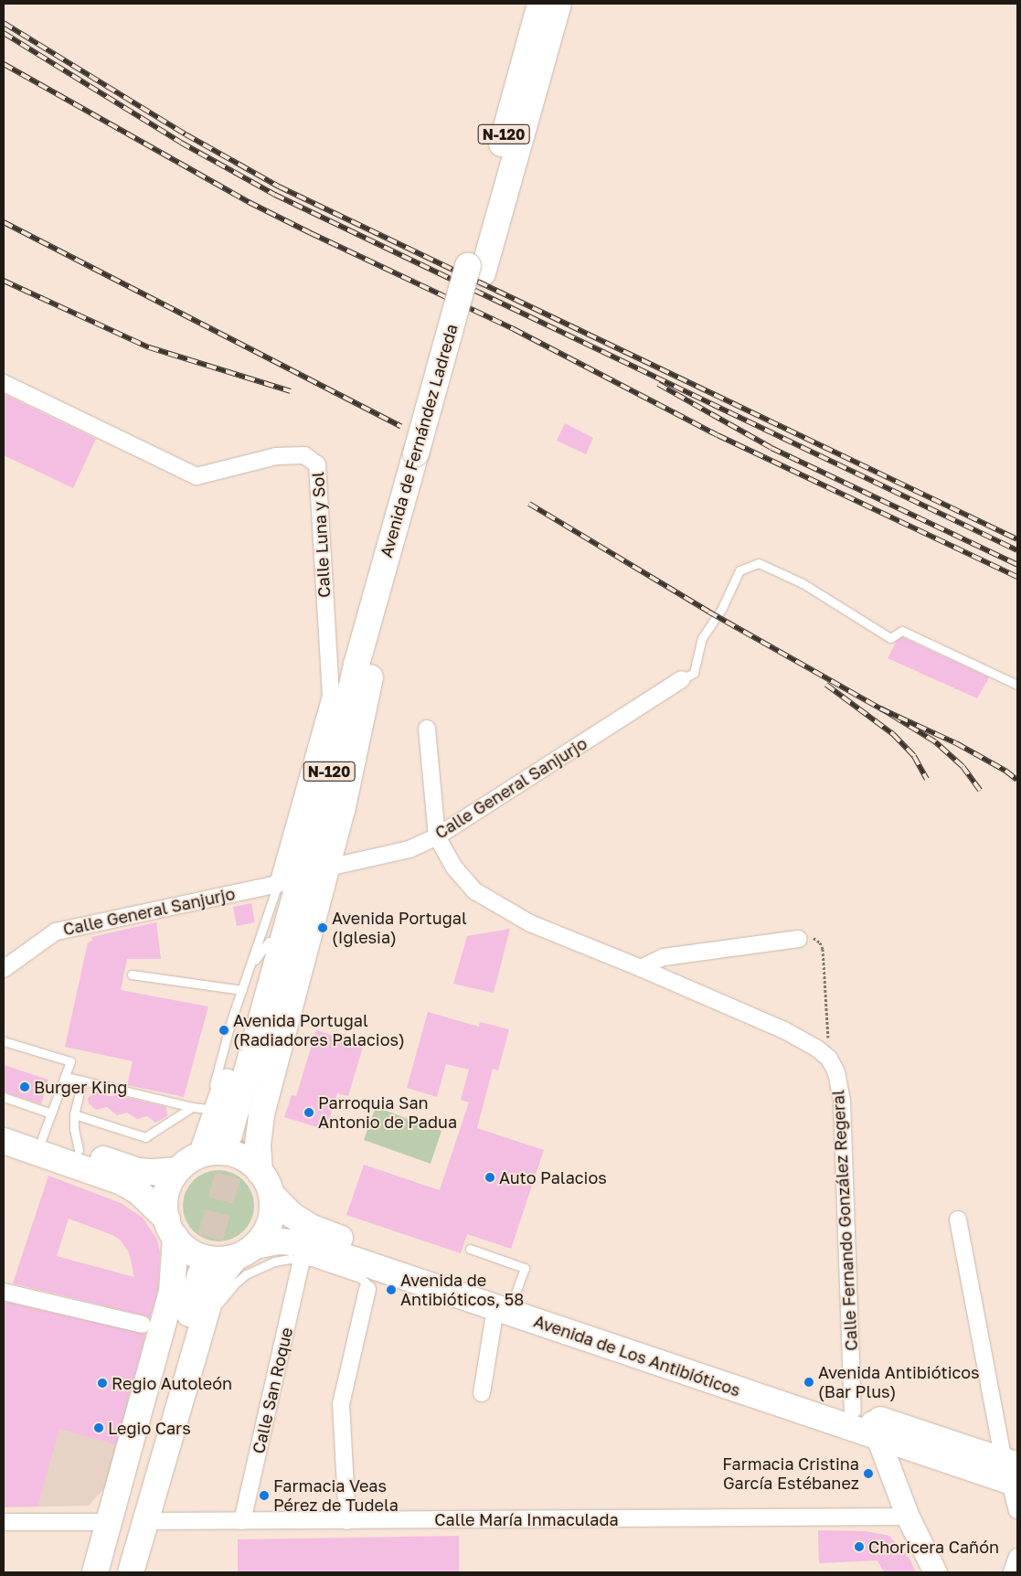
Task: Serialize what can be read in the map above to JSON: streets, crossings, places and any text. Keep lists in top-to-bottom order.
{
  "streets": {
    "main road": ["N-120", "Avenida de Fernández Ladreda", "Avenida de Los Antibióticos"],
    "street": [
      "Calle Luna y Sol",
      "Calle General Sanjurjo",
      "Calle Fernando González Regeral",
      "Calle San Roque",
      "Calle María Inmaculada"
    ]
  },
  "crossings": [
    ["N-120", "Avenida de Fernández Ladreda"],
    ["N-120", "Calle Luna y Sol"],
    ["N-120", "Calle General Sanjurjo"],
    ["Avenida de Fernández Ladreda", "Calle Luna y Sol"],
    ["Avenida de Fernández Ladreda", "Calle General Sanjurjo"],
    ["Calle Luna y Sol", "Calle General Sanjurjo"],
    ["Calle Fernando González Regeral", "Avenida de Los Antibióticos"],
    ["Calle San Roque", "Calle María Inmaculada"]
  ],
  "places": [
    "Avenida Portugal (Iglesia)",
    "Avenida Portugal (Radiadores Palacios)",
    "Burger King",
    "Parroquia San Antonio de Padua",
    "Auto Palacios",
    "Avenida de Antibióticos, 58",
    "Avenida Antibióticos (Bar Plus)",
    "Regio Autoleón",
    "Legio Cars",
    "Farmacia Cristina García Estébanez",
    "Farmacia Veas Pérez de Tudela",
    "Choricera Cañón"
  ]
}
